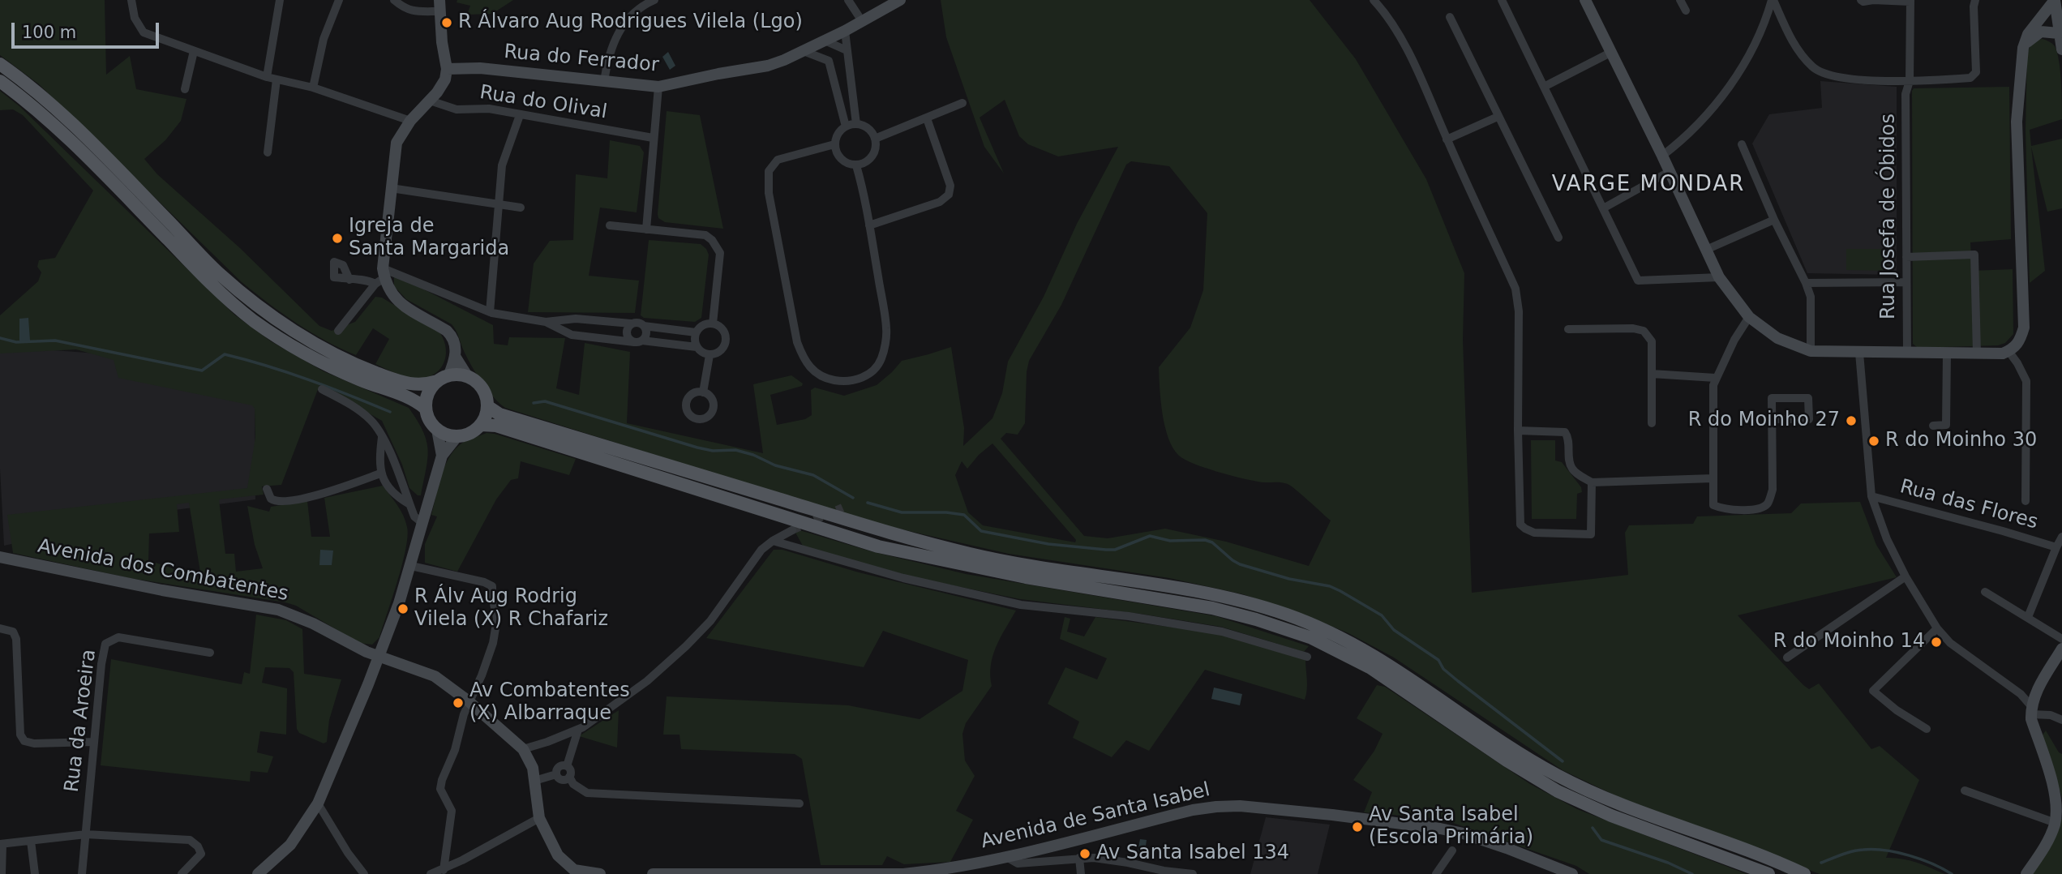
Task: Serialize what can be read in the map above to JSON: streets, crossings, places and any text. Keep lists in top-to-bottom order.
{
  "streets": {
    "street": [
      "Rua do Ferrador",
      "Rua do Olival",
      "Rua Josefa de Óbidos",
      "Rua das Flores",
      "Avenida dos Combatentes",
      "Rua da Aroeira",
      "Avenida de Santa Isabel"
    ]
  },
  "districts": ["VARGE MONDAR"],
  "places": [
    "R Álvaro Aug Rodrigues Vilela (Lgo)",
    "Igreja de Santa Margarida",
    "R do Moinho 27",
    "R do Moinho 30",
    "R Álv Aug Rodrig Vilela (X) R Chafariz",
    "R do Moinho 14",
    "Av Combatentes (X) Albarraque",
    "Av Santa Isabel (Escola Primária)",
    "Av Santa Isabel 134"
  ],
  "scale_bar": "100 m"
}
